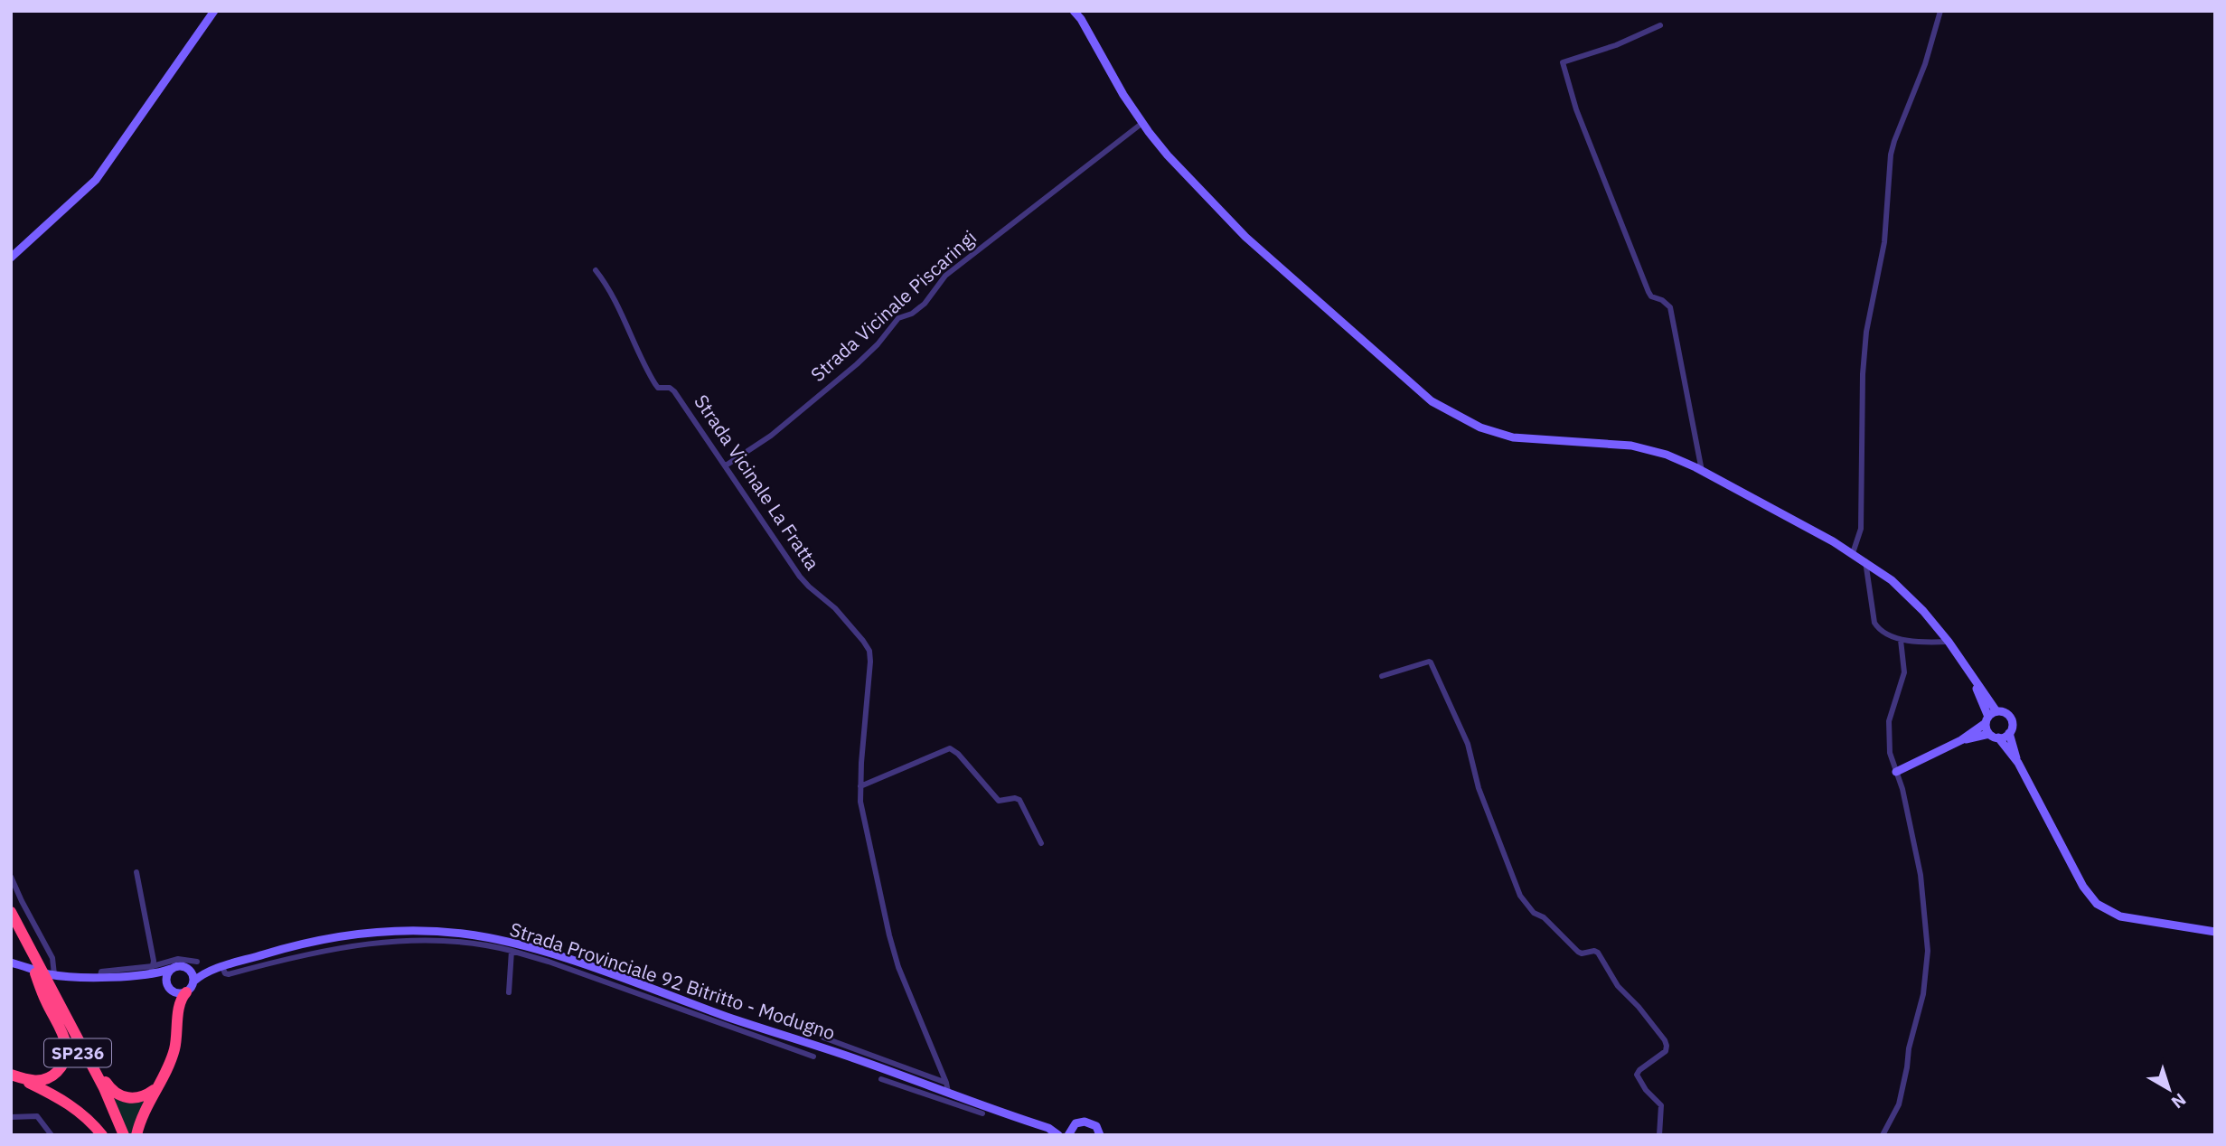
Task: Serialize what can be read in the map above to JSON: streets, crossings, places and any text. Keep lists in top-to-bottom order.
{
  "streets": {
    "highway": ["SP236"],
    "main road": ["Strada Provinciale 92 Bitritto - Modugno"],
    "street": ["Strada Vicinale Piscaringi", "Strada Vicinale La Fratta"]
  },
  "crossings": [
    ["Strada Vicinale Piscaringi", "Strada Vicinale La Fratta"],
    ["Strada Vicinale La Fratta", "Strada Provinciale 92 Bitritto - Modugno"]
  ],
  "north": "bottom right"
}
